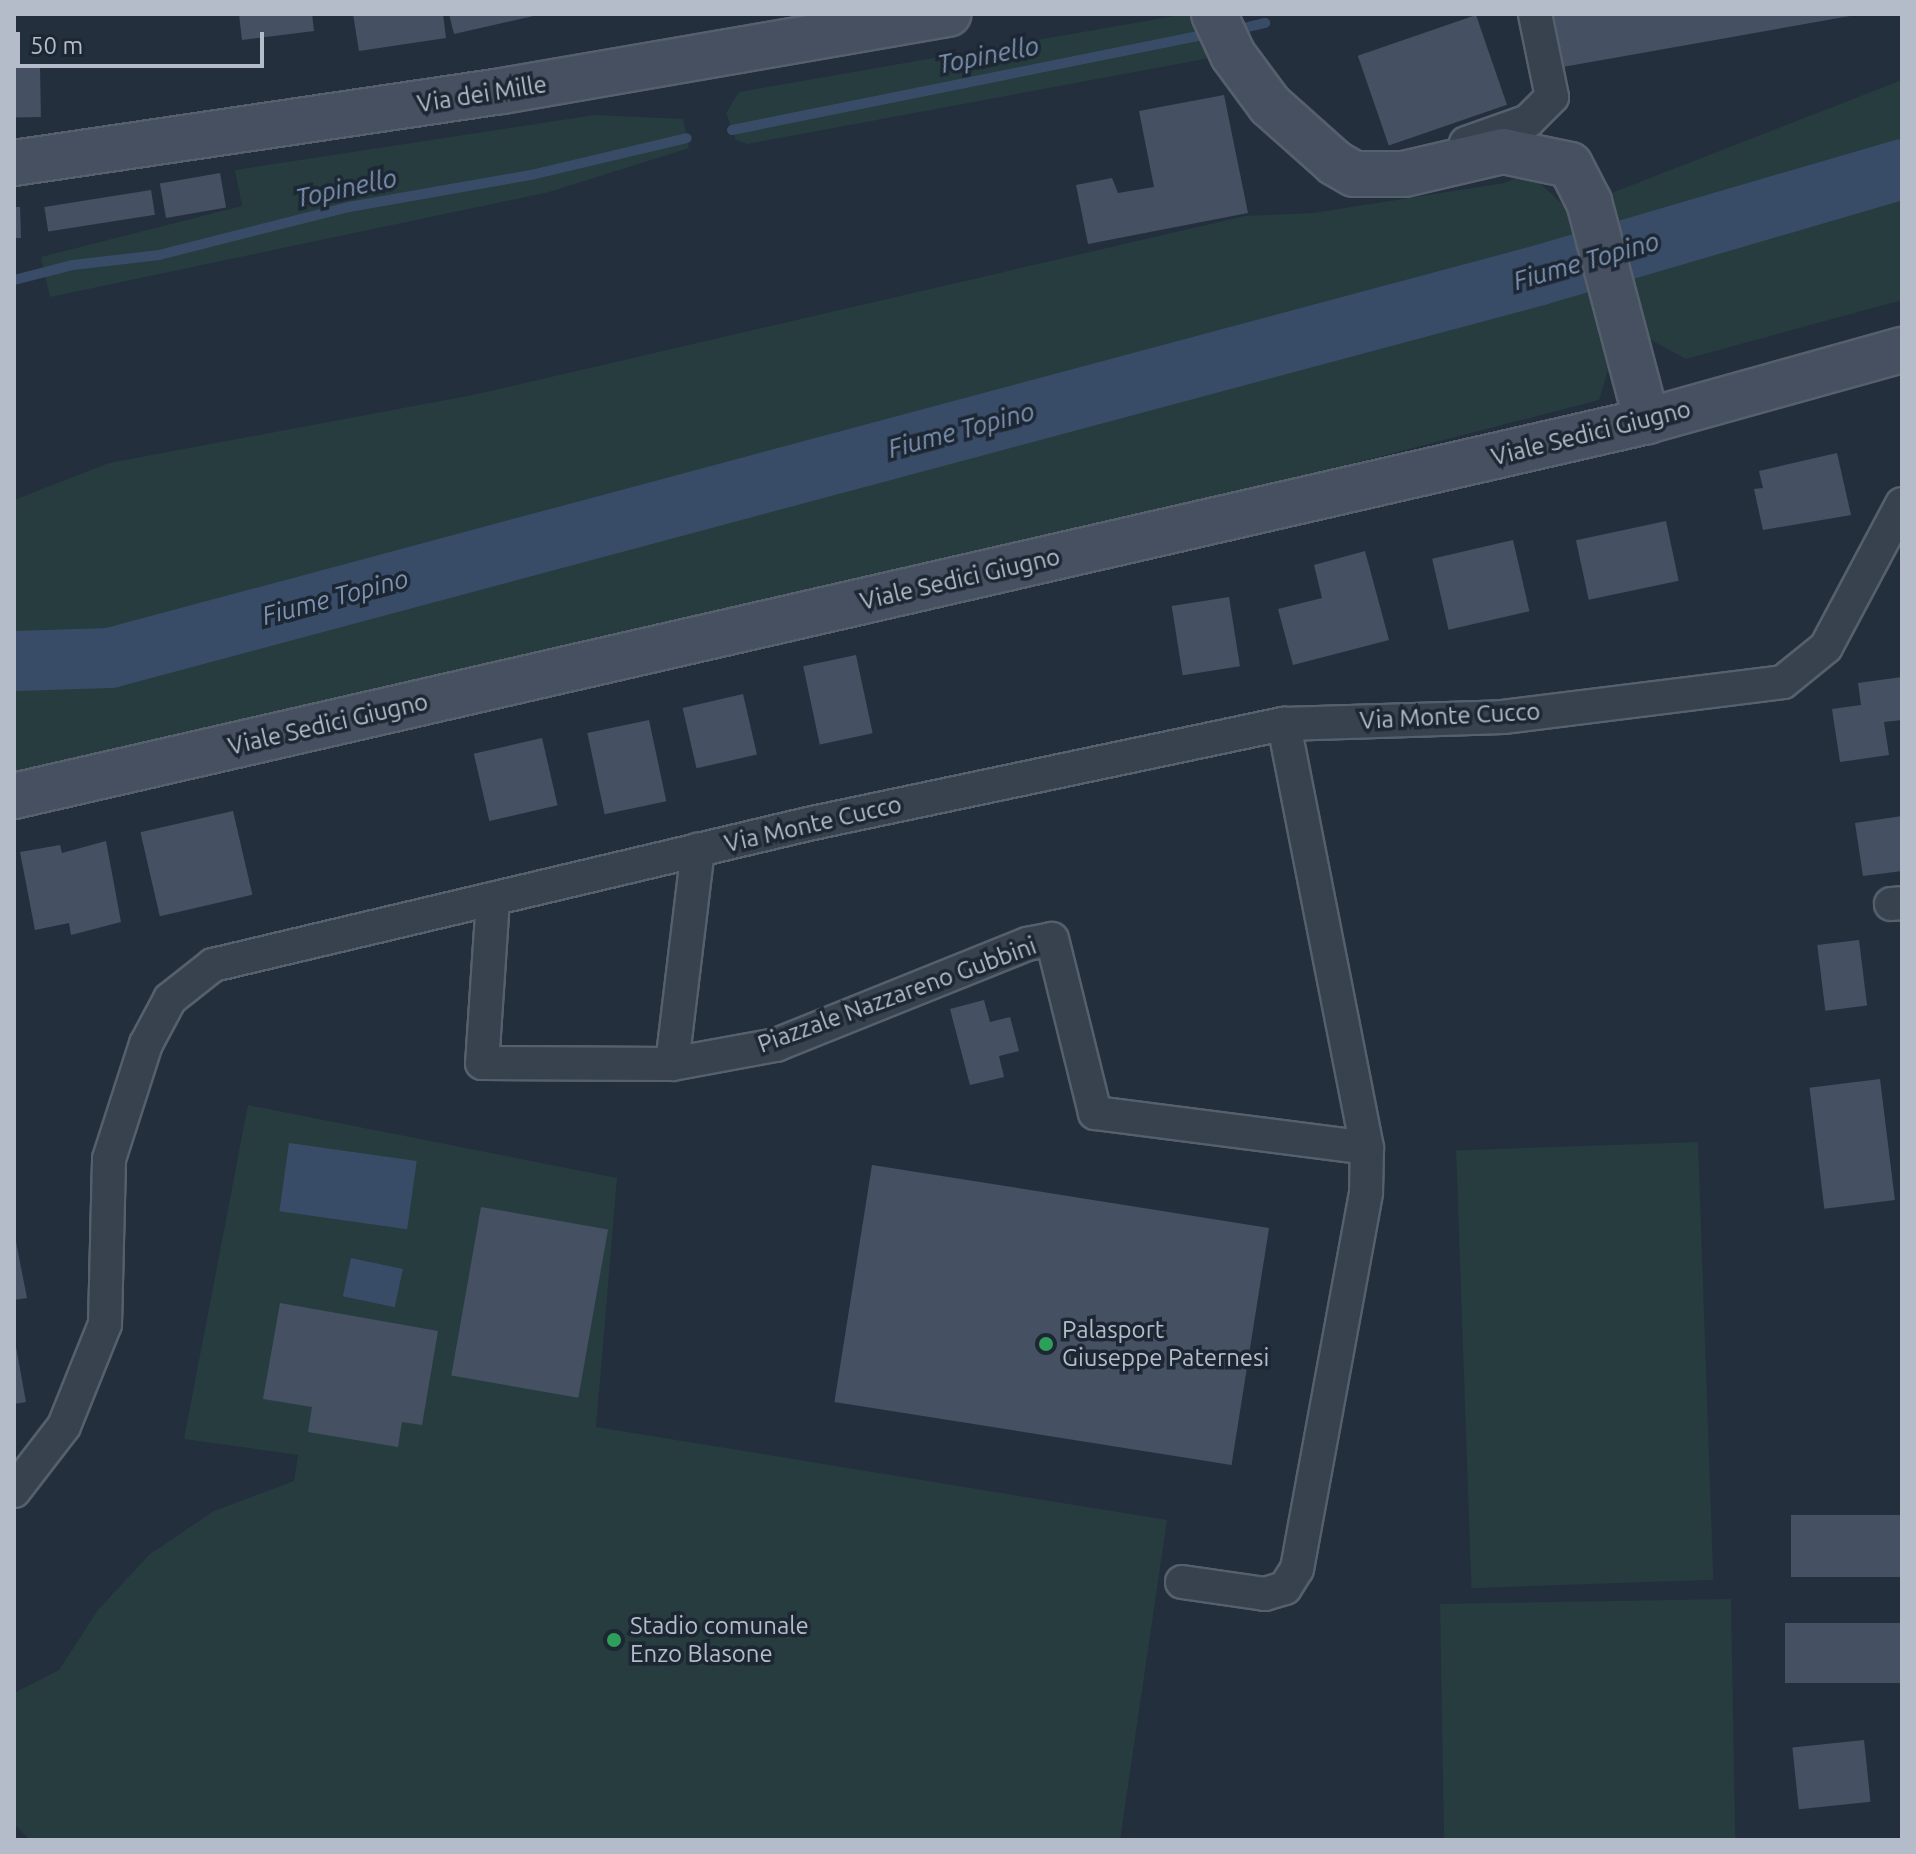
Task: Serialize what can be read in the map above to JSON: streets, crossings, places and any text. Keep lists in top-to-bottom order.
{
  "streets": {
    "street": [
      "Via dei Mille",
      "Viale Sedici Giugno",
      "Via Monte Cucco",
      "Piazzale Nazzareno Gubbini"
    ]
  },
  "crossings": [
    ["Via Monte Cucco", "Piazzale Nazzareno Gubbini"]
  ],
  "water": ["Topinello", "Fiume Topino"],
  "places": ["Palasport Giuseppe Paternesi", "Stadio comunale Enzo Blasone"],
  "scale_bar": "50 m"
}
